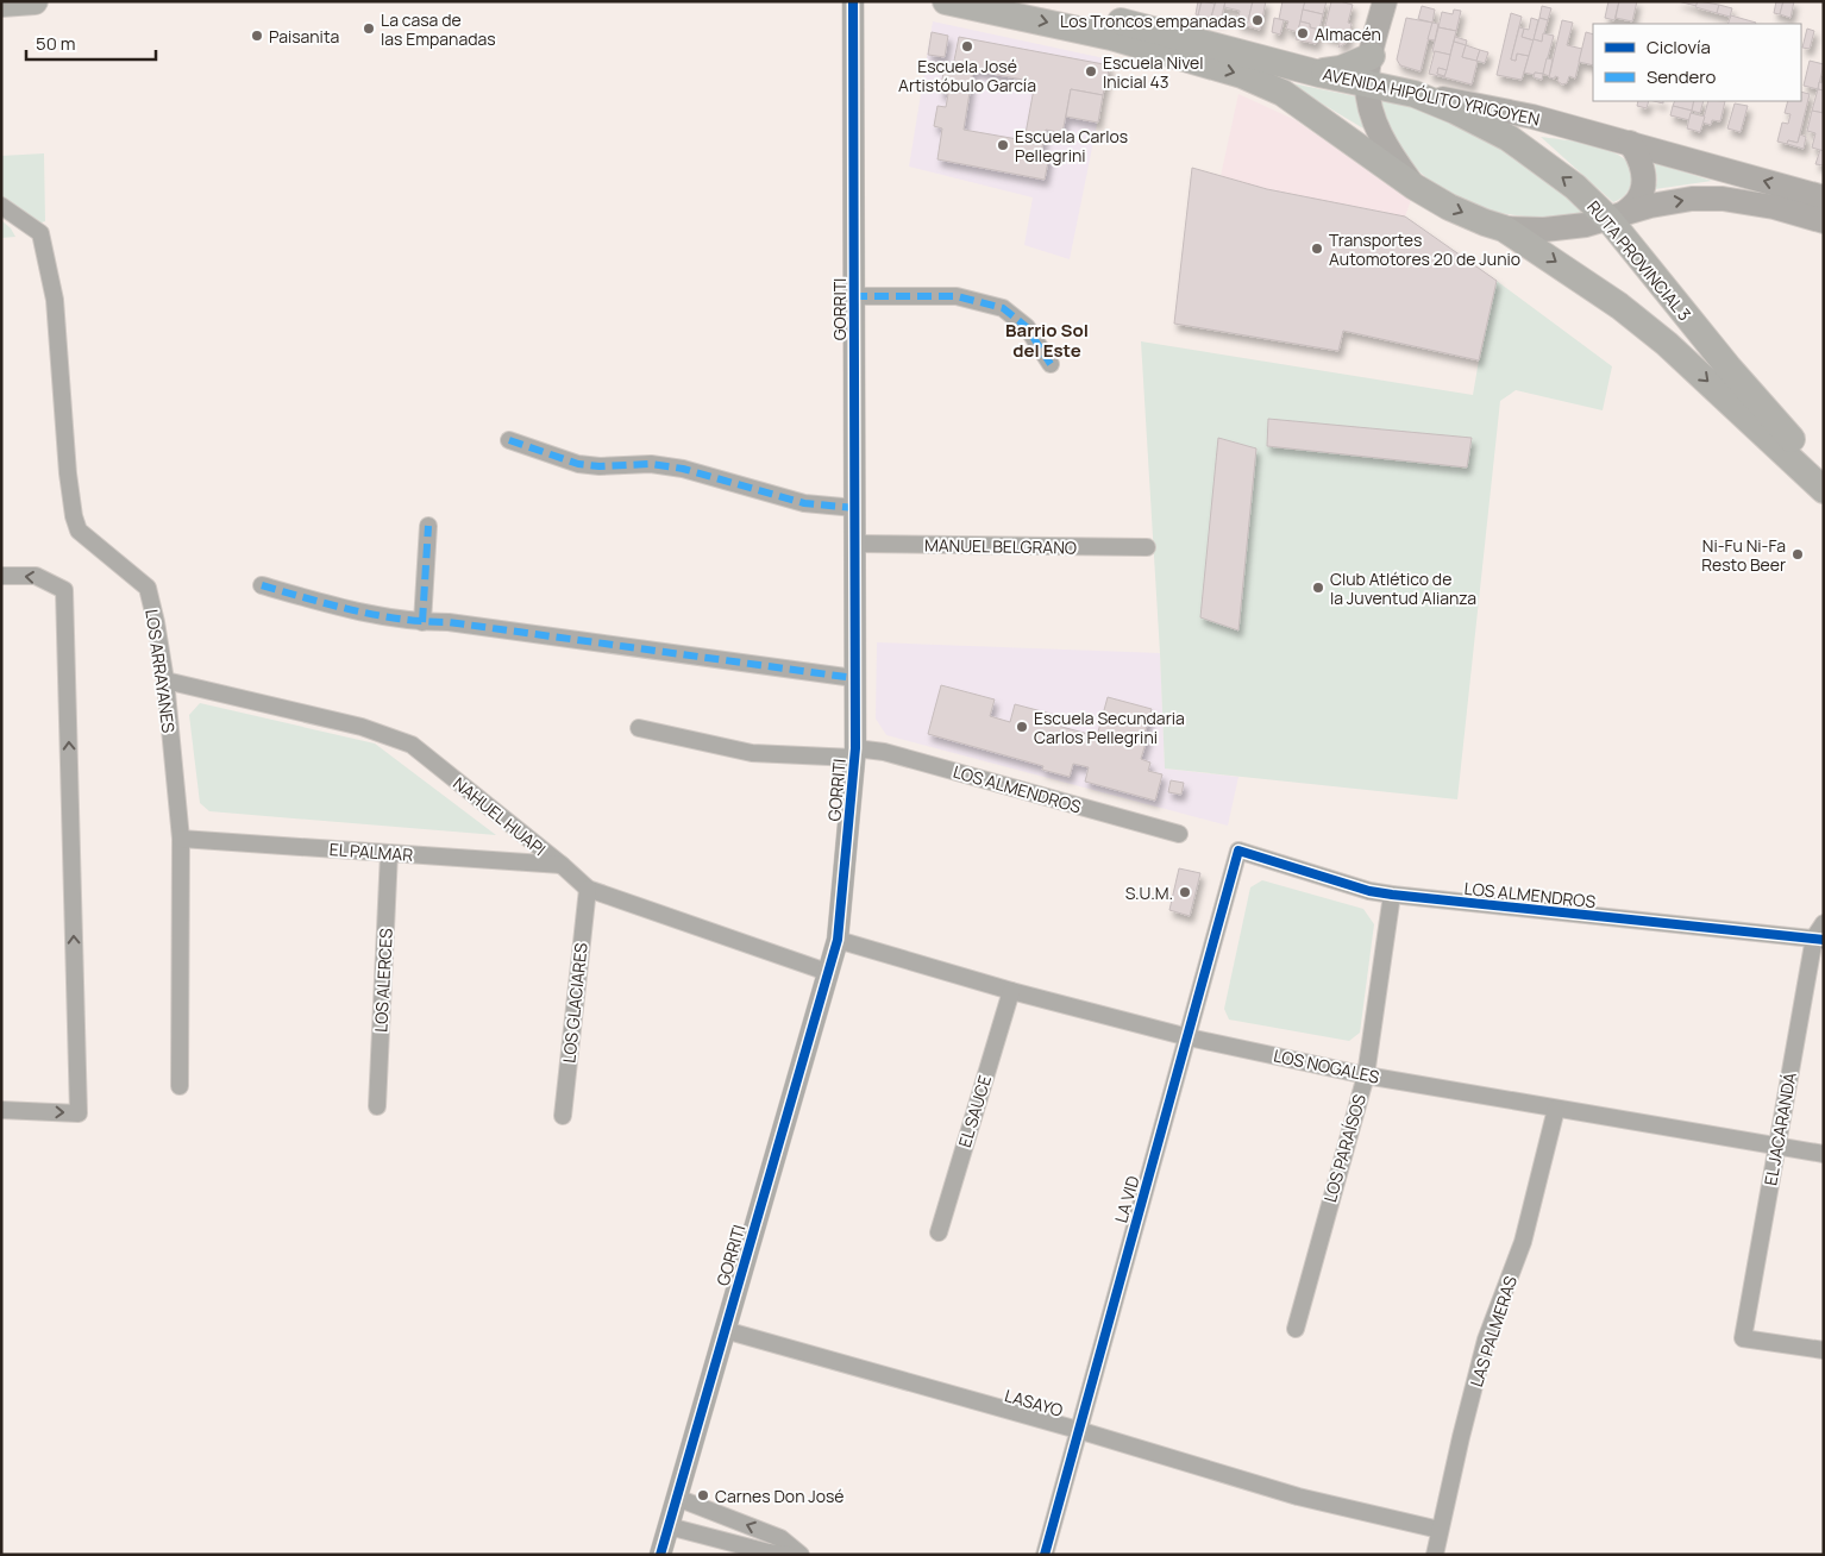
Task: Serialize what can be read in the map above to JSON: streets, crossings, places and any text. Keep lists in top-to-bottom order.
{
  "streets": {
    "main road": ["AVENIDA HIPÓLITO YRIGOYEN", "RUTA PROVINCIAL 3"],
    "street": [
      "GORRITI",
      "MANUEL BELGRANO",
      "LOS ARRAYANES",
      "LOS ALMENDROS",
      "NAHUEL HUAPI",
      "EL PALMAR",
      "LOS ALERCES",
      "LOS GLACIARES",
      "LOS NOGALES",
      "EL SAUCE",
      "EL JACARANDÁ",
      "LOS PARAÍSOS",
      "LA VID",
      "LAS PALMERAS",
      "LASAYO"
    ]
  },
  "crossings": [
    ["AVENIDA HIPÓLITO YRIGOYEN", "RUTA PROVINCIAL 3"],
    ["GORRITI", "MANUEL BELGRANO"],
    ["GORRITI", "LOS ALMENDROS"],
    ["GORRITI", "NAHUEL HUAPI"],
    ["GORRITI", "LOS NOGALES"],
    ["GORRITI", "LASAYO"],
    ["LOS ARRAYANES", "NAHUEL HUAPI"],
    ["LOS ARRAYANES", "EL PALMAR"],
    ["LOS ALMENDROS", "EL JACARANDÁ"],
    ["LOS ALMENDROS", "LOS PARAÍSOS"],
    ["LOS ALMENDROS", "LA VID"],
    ["NAHUEL HUAPI", "EL PALMAR"],
    ["NAHUEL HUAPI", "LOS GLACIARES"],
    ["EL PALMAR", "LOS ALERCES"],
    ["LOS NOGALES", "EL SAUCE"],
    ["LOS NOGALES", "EL JACARANDÁ"],
    ["LOS NOGALES", "LOS PARAÍSOS"],
    ["LOS NOGALES", "LA VID"],
    ["LOS NOGALES", "LAS PALMERAS"],
    ["LA VID", "LASAYO"],
    ["LAS PALMERAS", "LASAYO"]
  ],
  "districts": ["Barrio Sol del Este"],
  "places": [
    "Los Troncos empanadas",
    "La casa de las Empanadas",
    "Almacén",
    "Paisanita",
    "Escuela José Artistóbulo García",
    "Escuela Nivel Inicial 43",
    "Escuela Carlos Pellegrini",
    "Transportes Automotores 20 de Junio",
    "Ni-Fu Ni-Fa Resto Beer",
    "Club Atlético de la Juventud Alianza",
    "Escuela Secundaria Carlos Pellegrini",
    "S.U.M.",
    "Carnes Don José"
  ],
  "legend": ["Ciclovía", "Sendero"],
  "scale_bar": "50 m"
}
